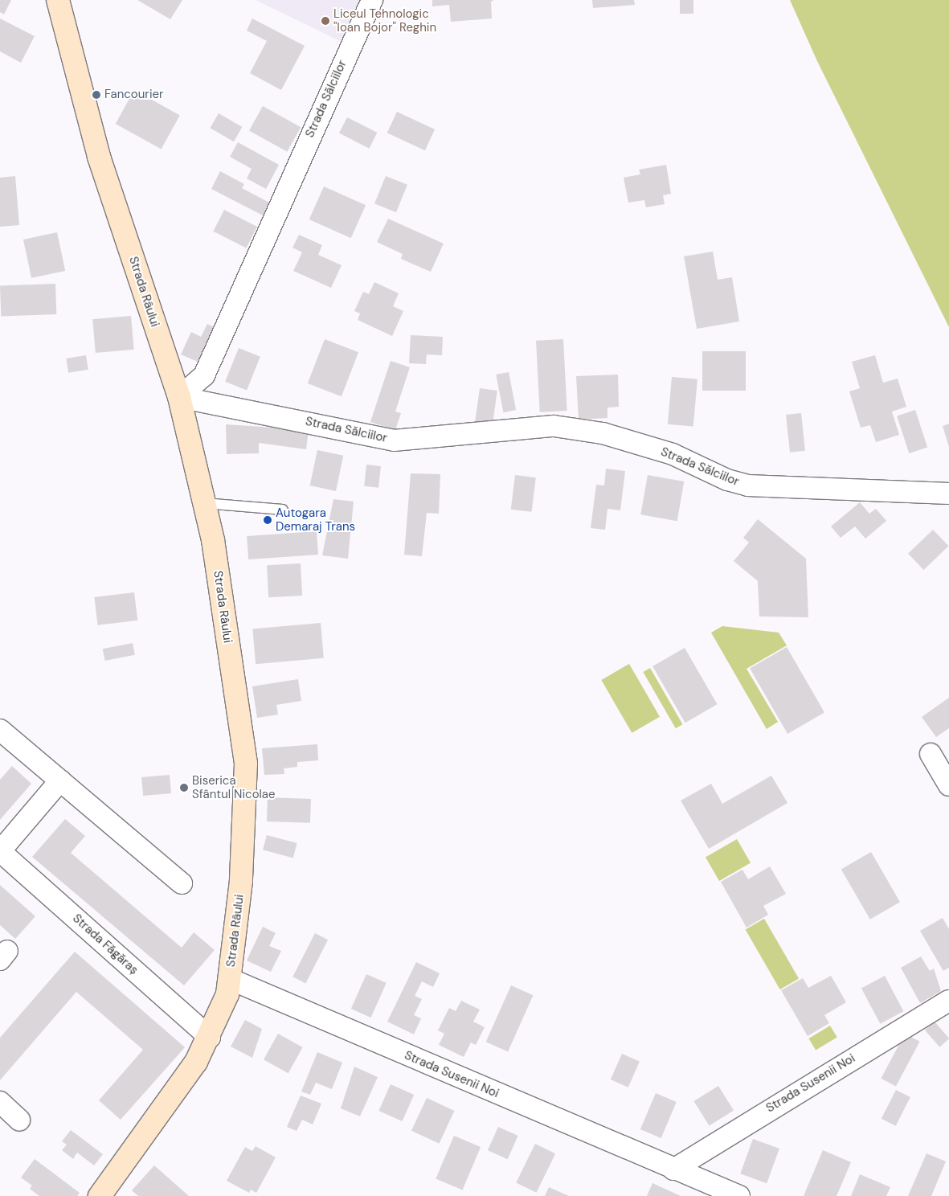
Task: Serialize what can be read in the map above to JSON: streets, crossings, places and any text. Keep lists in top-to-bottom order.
{
  "streets": {
    "main road": ["Strada Râului"],
    "street": ["Strada Sălciilor", "Strada Făgăraș", "Strada Susenii Noi"]
  },
  "crossings": [
    ["Strada Sălciilor", "Strada Râului"],
    ["Strada Râului", "Strada Făgăraș"],
    ["Strada Râului", "Strada Susenii Noi"]
  ],
  "places": [
    "Liceul Tehnologic \"Ioan Bojor\" Reghin",
    "Fancourier",
    "Autogara Demaraj Trans",
    "Biserica Sfântul Nicolae"
  ]
}
